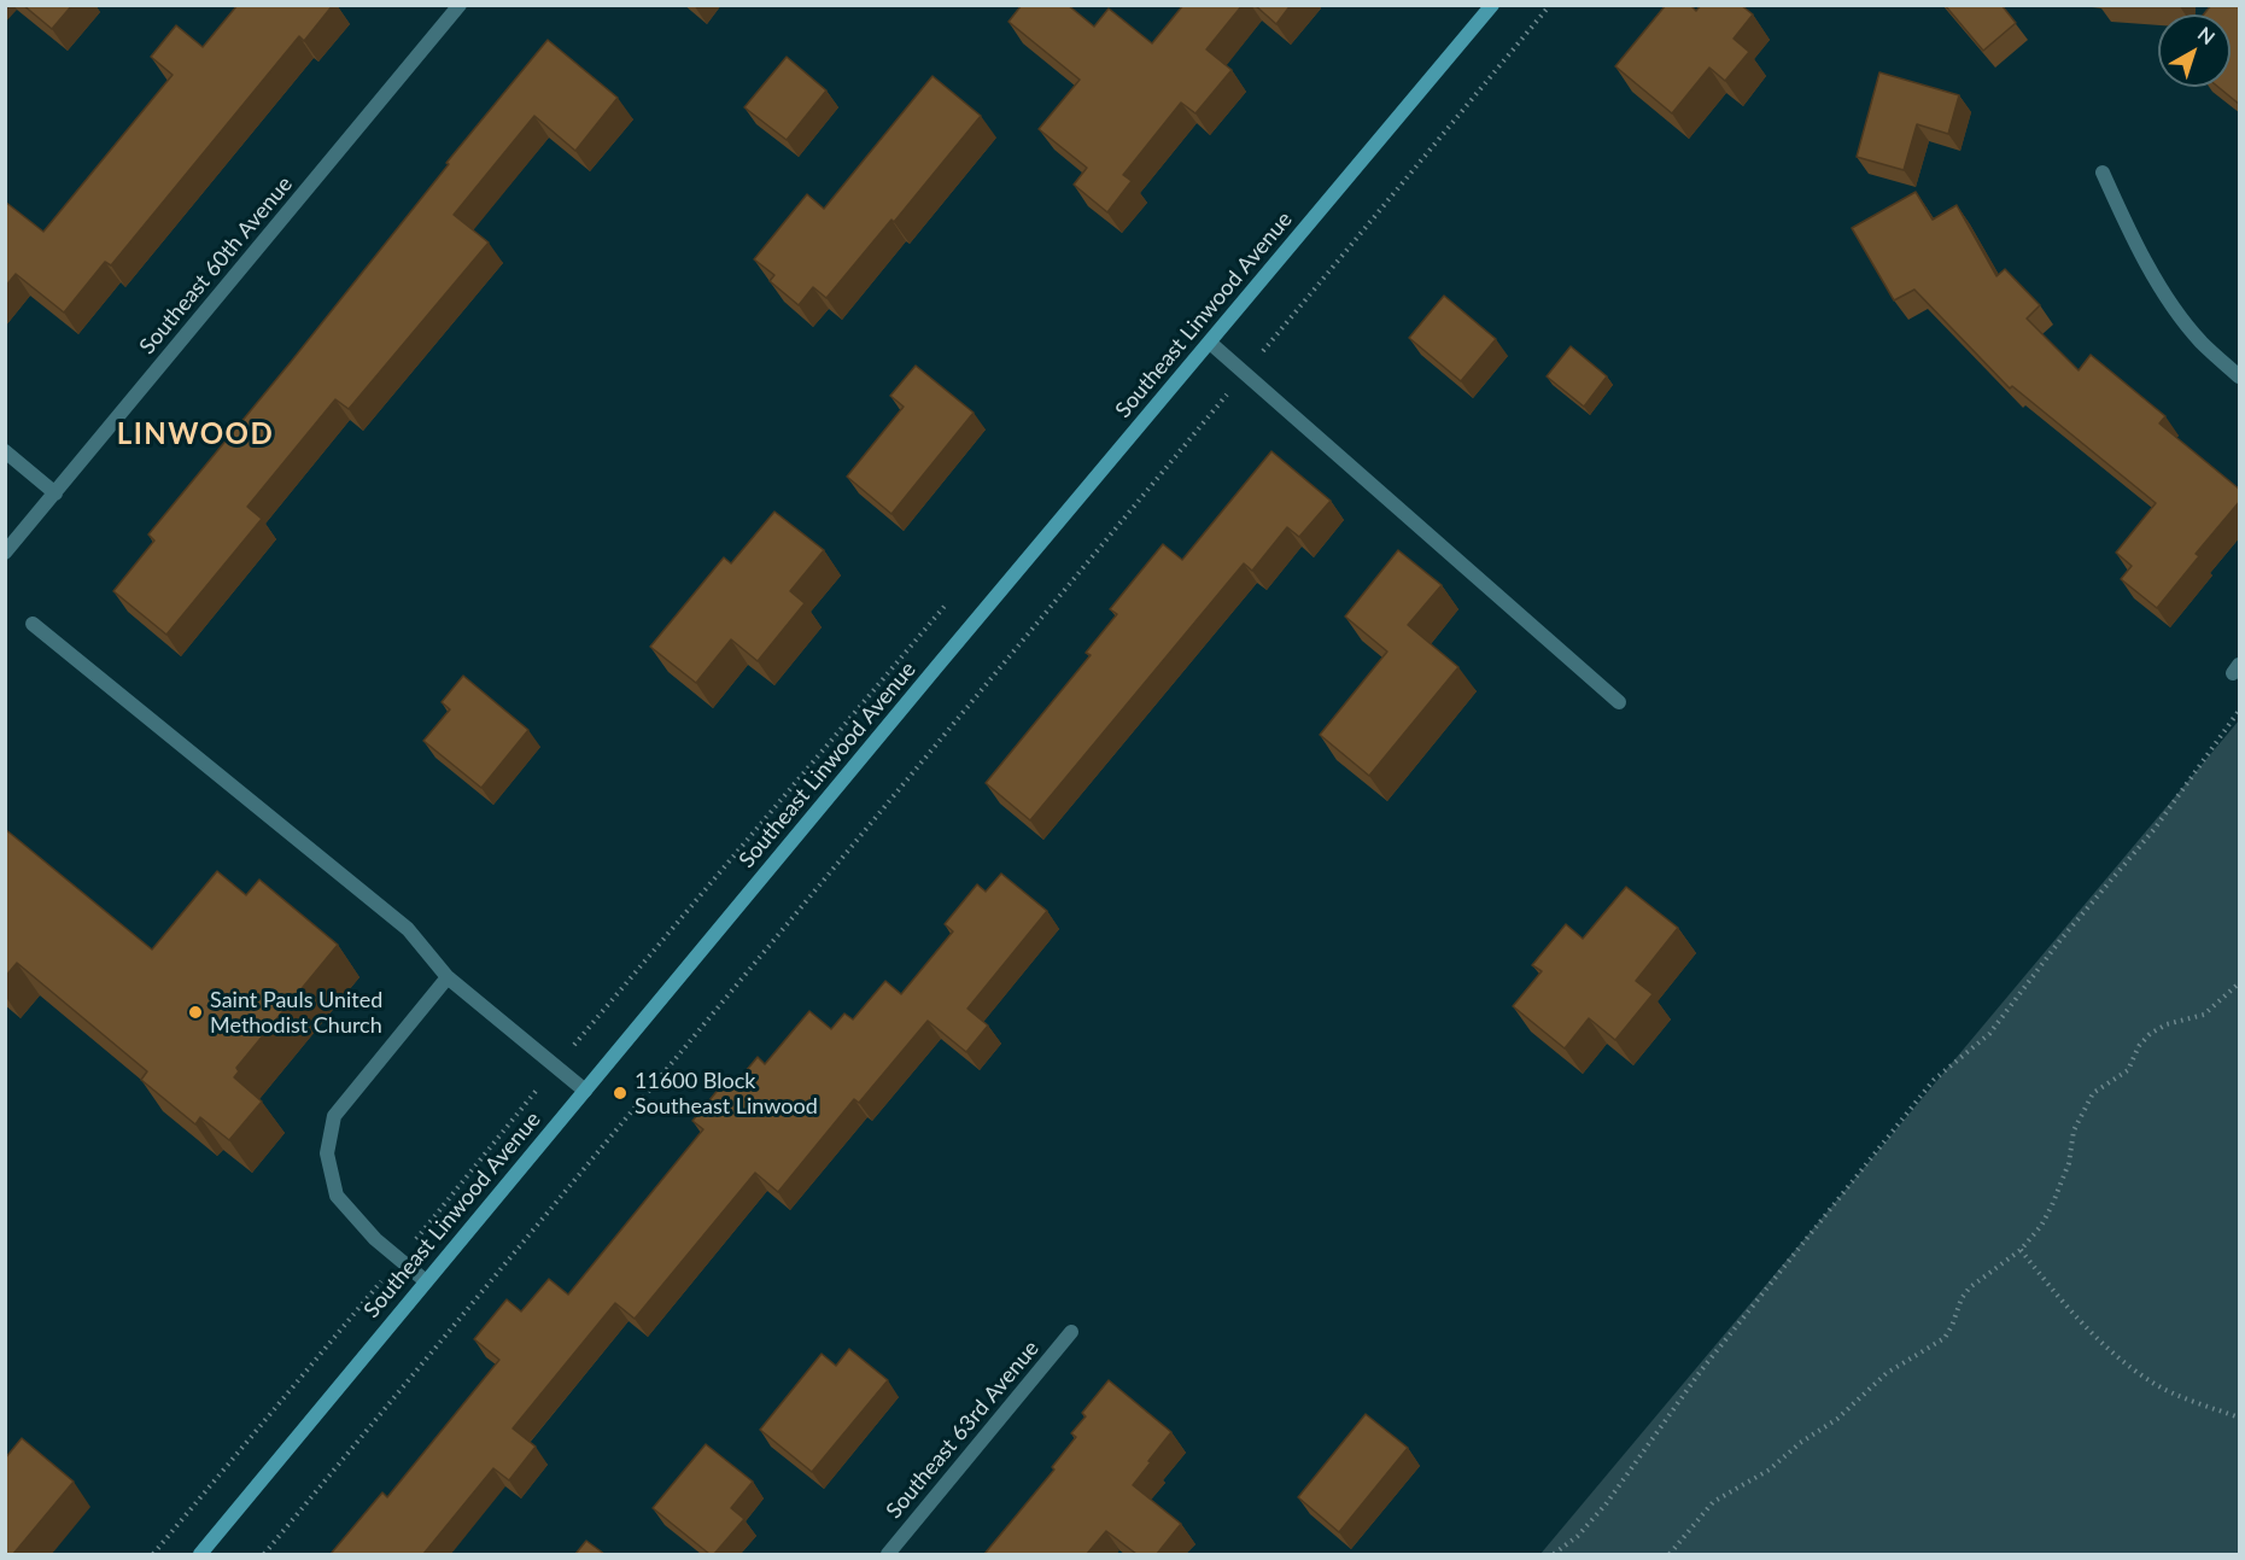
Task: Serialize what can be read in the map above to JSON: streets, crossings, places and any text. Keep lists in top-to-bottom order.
{
  "streets": {
    "main road": ["Southeast Linwood Avenue"],
    "street": ["Southeast 60th Avenue", "Southeast 63rd Avenue"]
  },
  "districts": ["LINWOOD"],
  "places": ["Saint Pauls United Methodist Church", "11600 Block Southeast Linwood"],
  "north": "top right"
}
